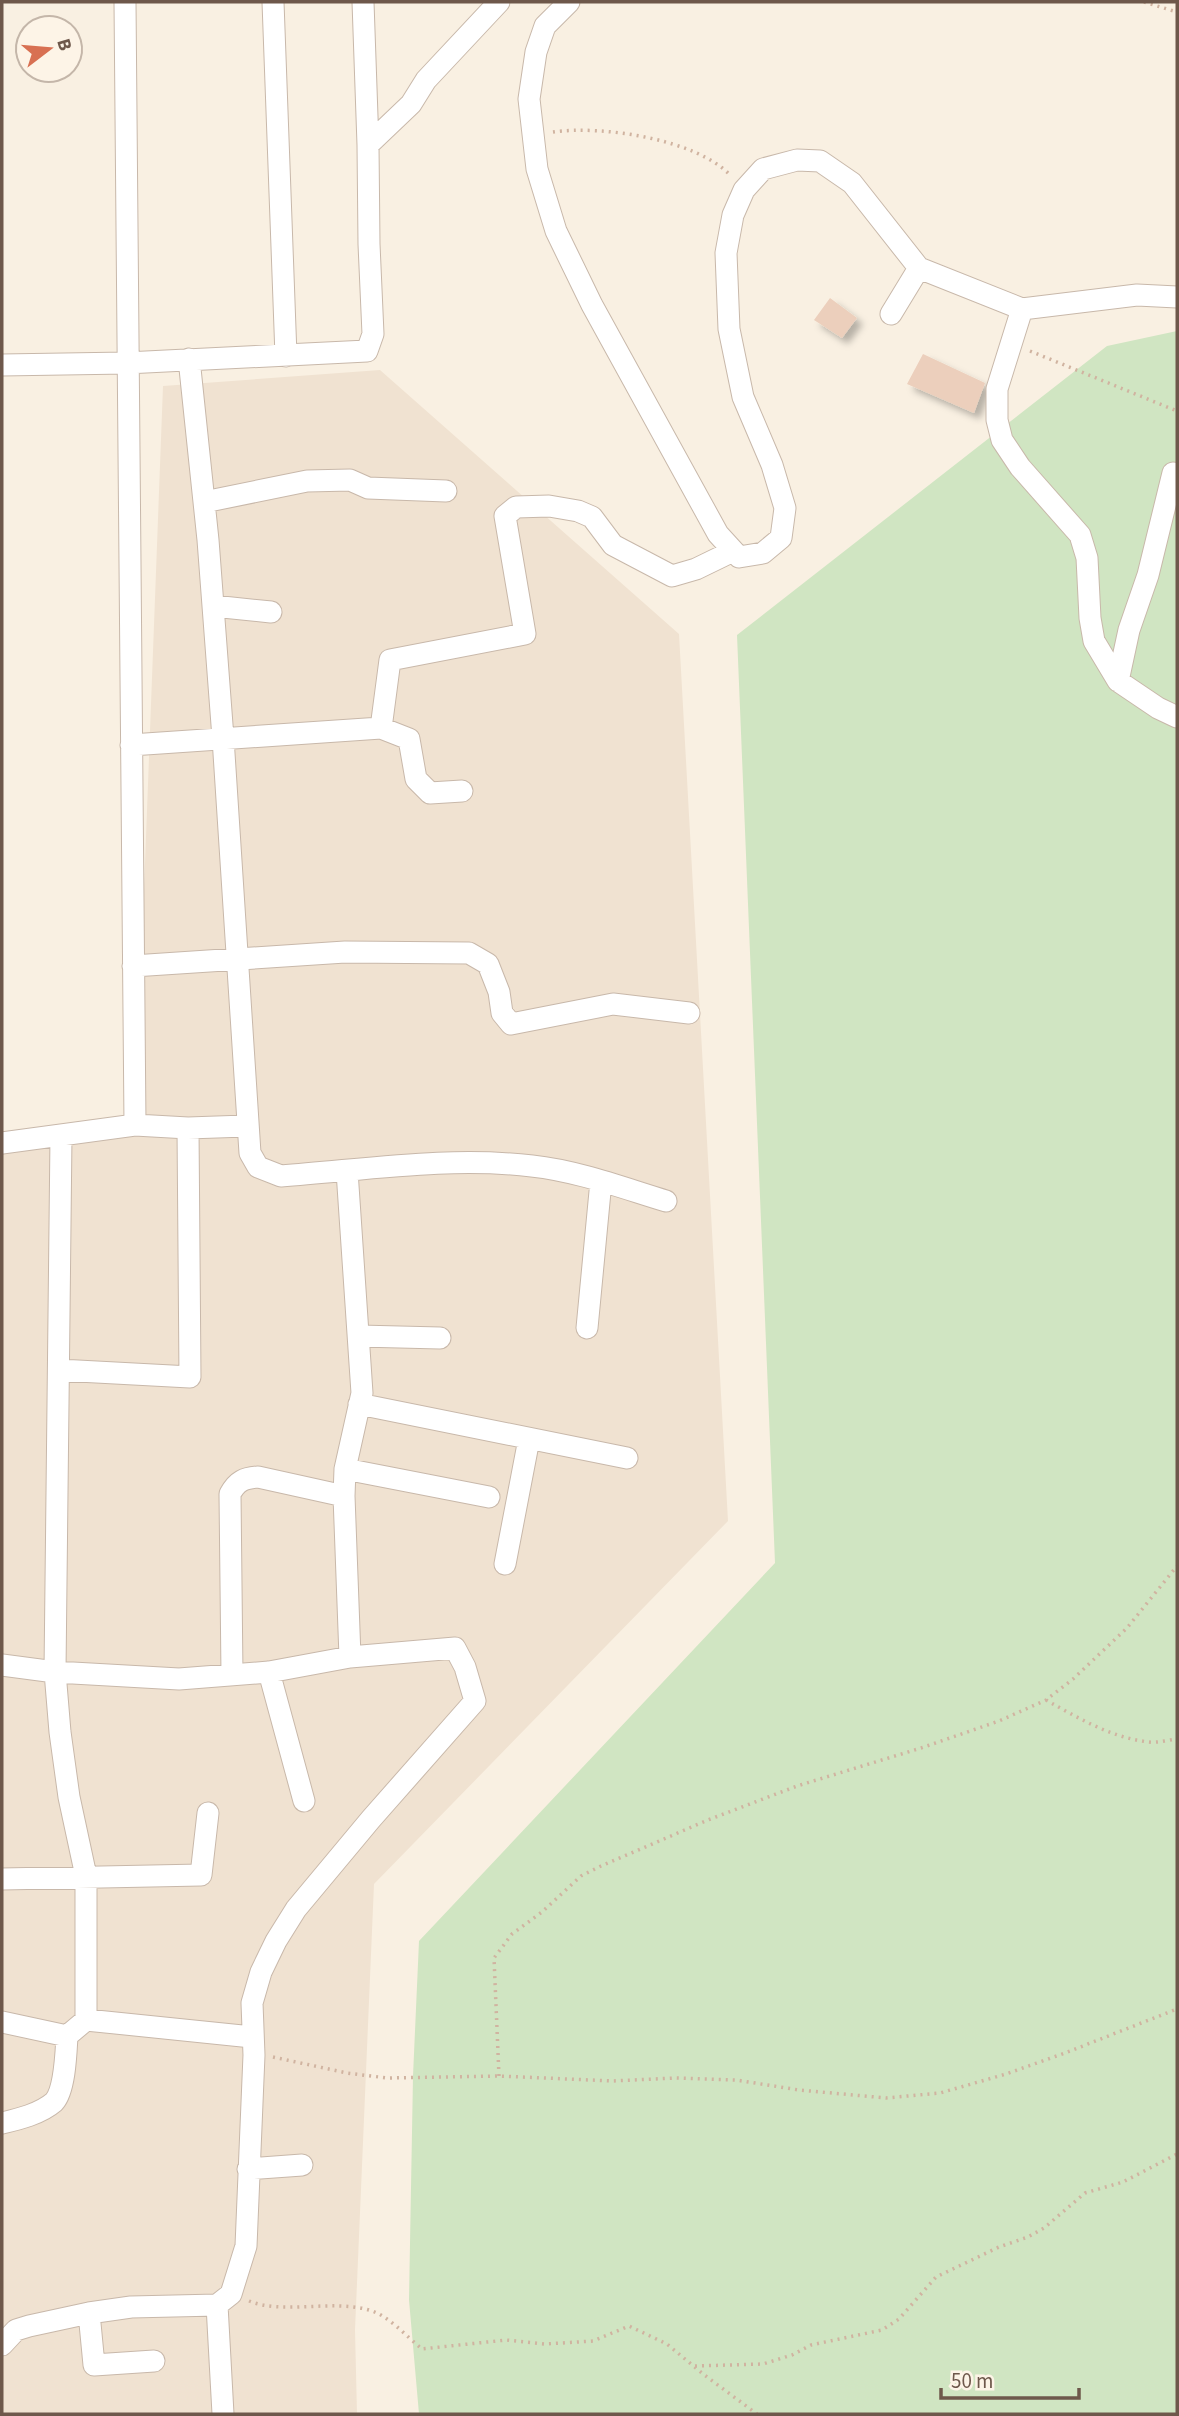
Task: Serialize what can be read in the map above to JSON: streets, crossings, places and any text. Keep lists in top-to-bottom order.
{
  "scale_bar": "50 m",
  "north": "right"
}
